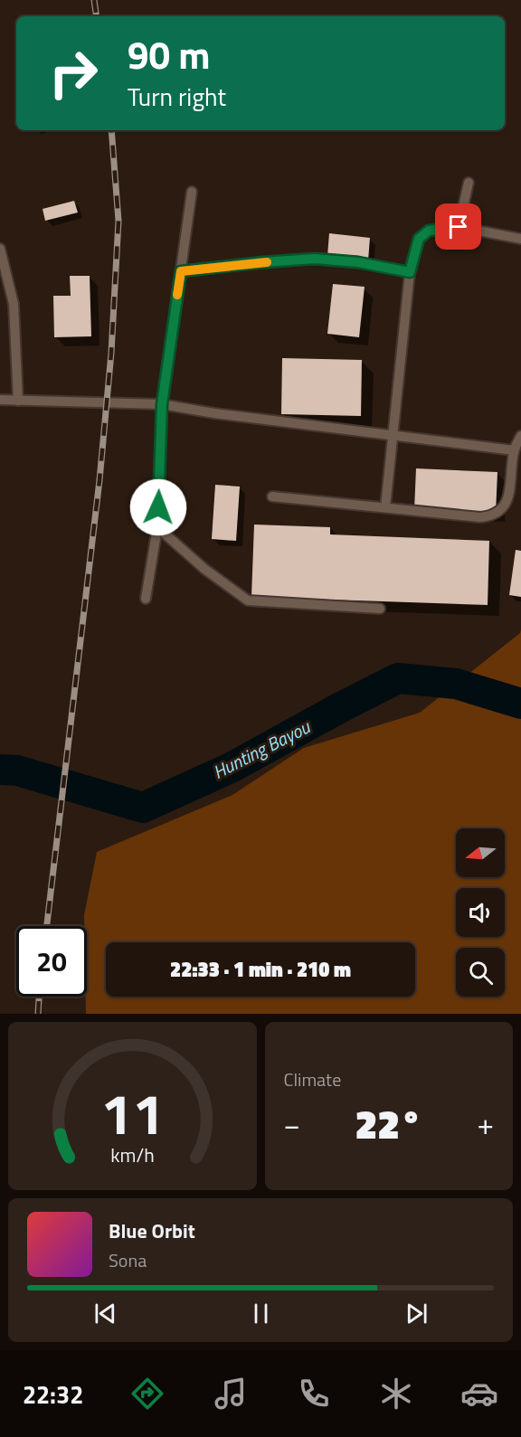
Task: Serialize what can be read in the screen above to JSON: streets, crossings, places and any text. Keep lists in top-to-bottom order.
{
  "water": ["Hunting Bayou"],
  "north": "left",
  "page": {
    "turn": ["90 m", "Turn right"],
    "limit": "20",
    "trip": "22:33 · 1 min · 210 m",
    "tile": "Climate",
    "heat": ["−", "22°", "+"],
    "song": ["Blue Orbit", "Sona"],
    "tabs": "22:32",
    "gauge": ["11", "km/h"]
  }
}
